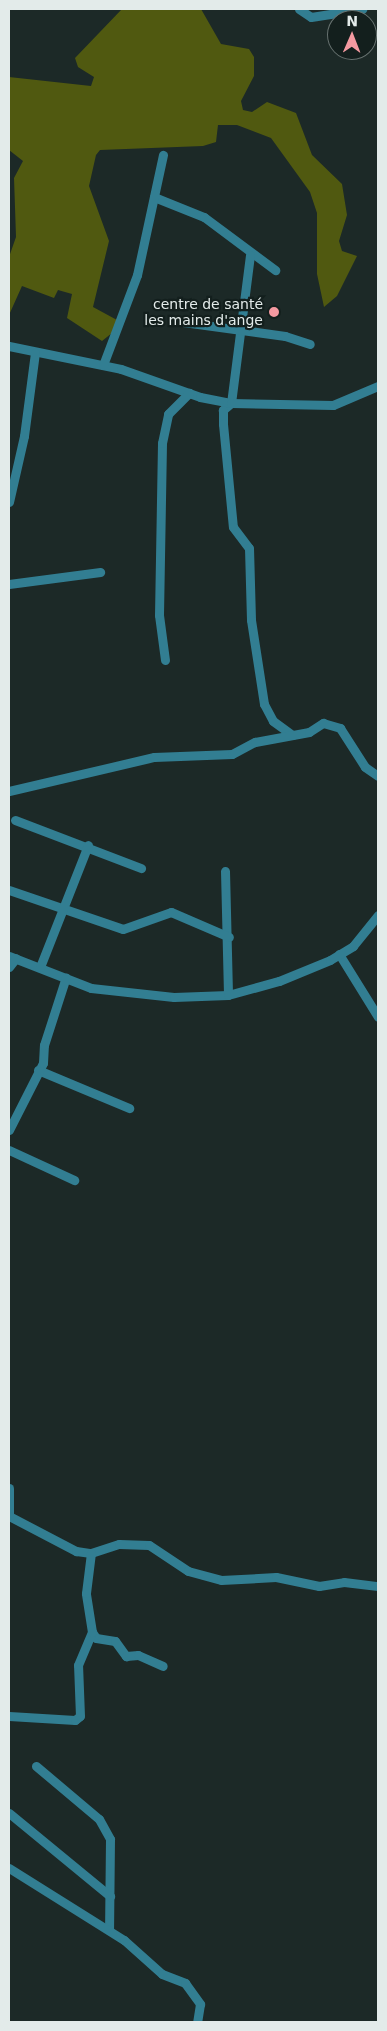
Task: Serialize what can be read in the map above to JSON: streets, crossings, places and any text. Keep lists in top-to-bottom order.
{
  "places": ["centre de santé les mains d'ange"],
  "north": "top"
}
